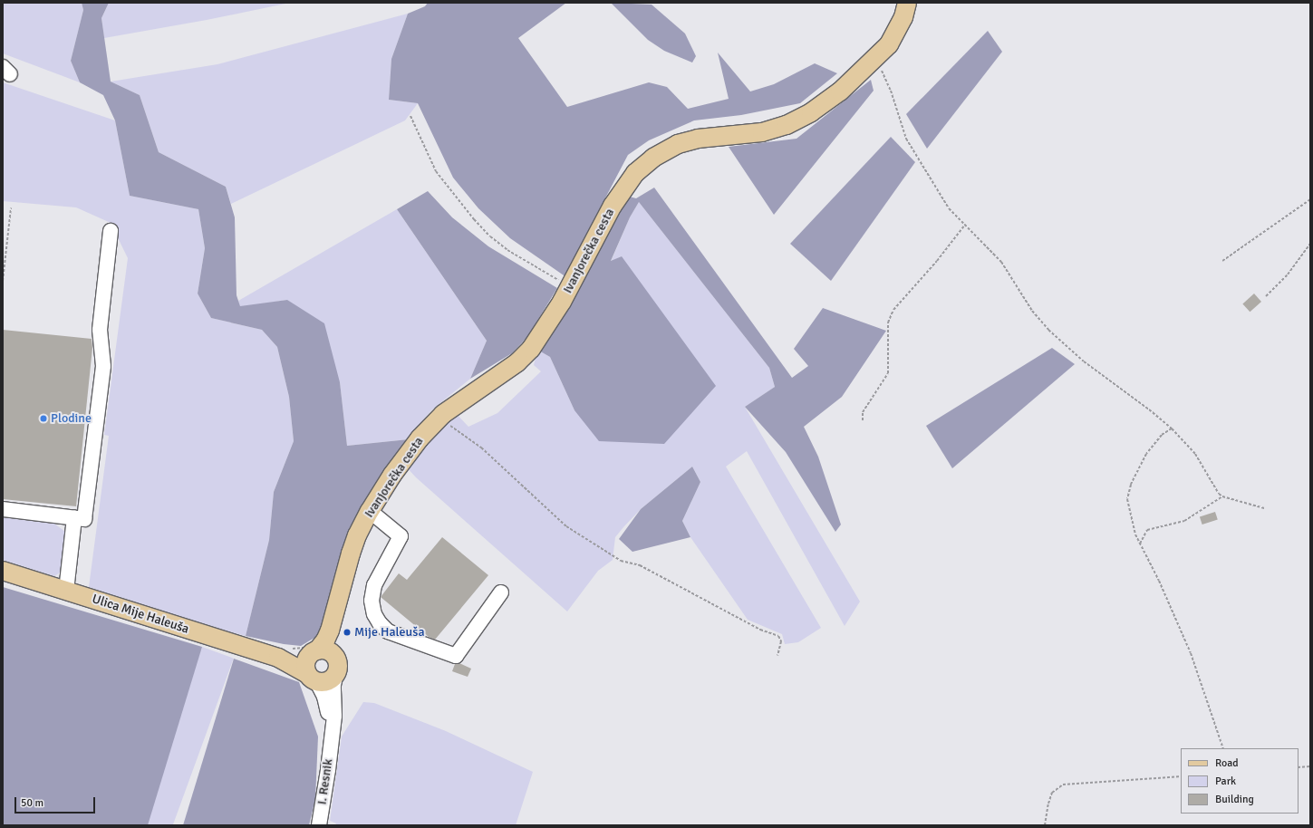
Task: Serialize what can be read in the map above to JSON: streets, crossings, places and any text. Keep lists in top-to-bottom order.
{
  "streets": {
    "main road": ["Ivanjorečka cesta", "Ulica Mije Haleuša"],
    "street": ["I. Resnik"]
  },
  "crossings": [
    ["Ivanjorečka cesta", "Ulica Mije Haleuša"],
    ["Ivanjorečka cesta", "I. Resnik"],
    ["Ulica Mije Haleuša", "I. Resnik"]
  ],
  "places": ["Plodine", "Mije Haleuša"],
  "legend": ["Road", "Park", "Building"],
  "scale_bar": "50 m"
}
